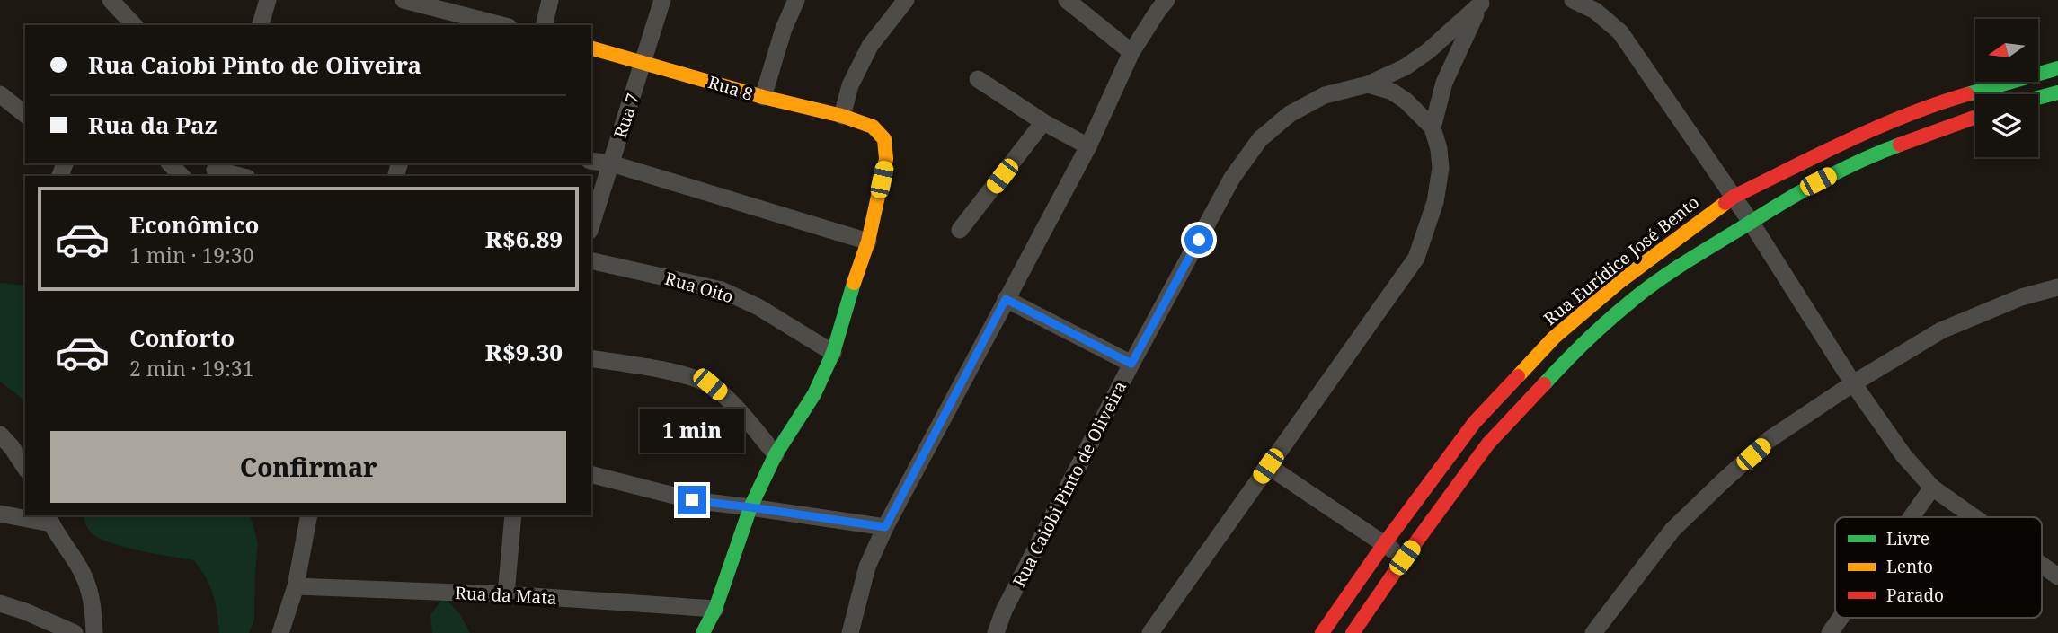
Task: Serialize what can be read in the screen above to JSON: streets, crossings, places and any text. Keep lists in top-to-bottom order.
{
  "streets": {
    "street": [
      "Rua 8",
      "Rua 7",
      "Rua Eurídice José Bento",
      "Rua Oito",
      "Rua Caiobi Pinto de Oliveira",
      "Rua da Mata"
    ]
  },
  "crossings": [
    ["Rua 8", "Rua 7"]
  ],
  "legend": ["Livre", "Lento", "Parado"],
  "north": "left",
  "page": {
    "banner": ["Rua Caiobi Pinto de Oliveira", "Rua da Paz"],
    "list": [
      {
        "name": "Econômico",
        "note": "1 min · 19:30",
        "value": "R$6.89"
      },
      {
        "name": "Conforto",
        "note": "2 min · 19:31",
        "value": "R$9.30"
      }
    ],
    "bubble": "1 min",
    "buttons": "Confirmar"
  }
}
